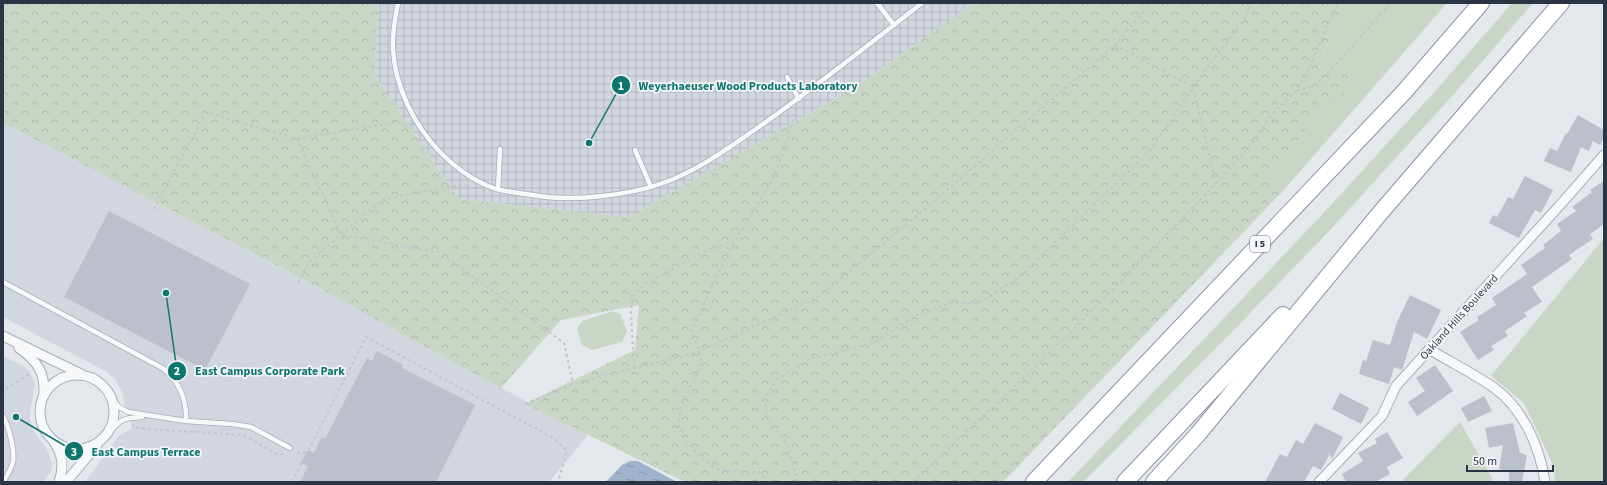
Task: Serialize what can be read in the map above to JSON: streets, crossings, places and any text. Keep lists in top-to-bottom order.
{
  "streets": {
    "highway": ["I 5"],
    "street": ["Oakland Hills Boulevard"]
  },
  "places": ["Weyerhaeuser Wood Products Laboratory", "East Campus Corporate Park", "East Campus Terrace"],
  "scale_bar": "50 m"
}
